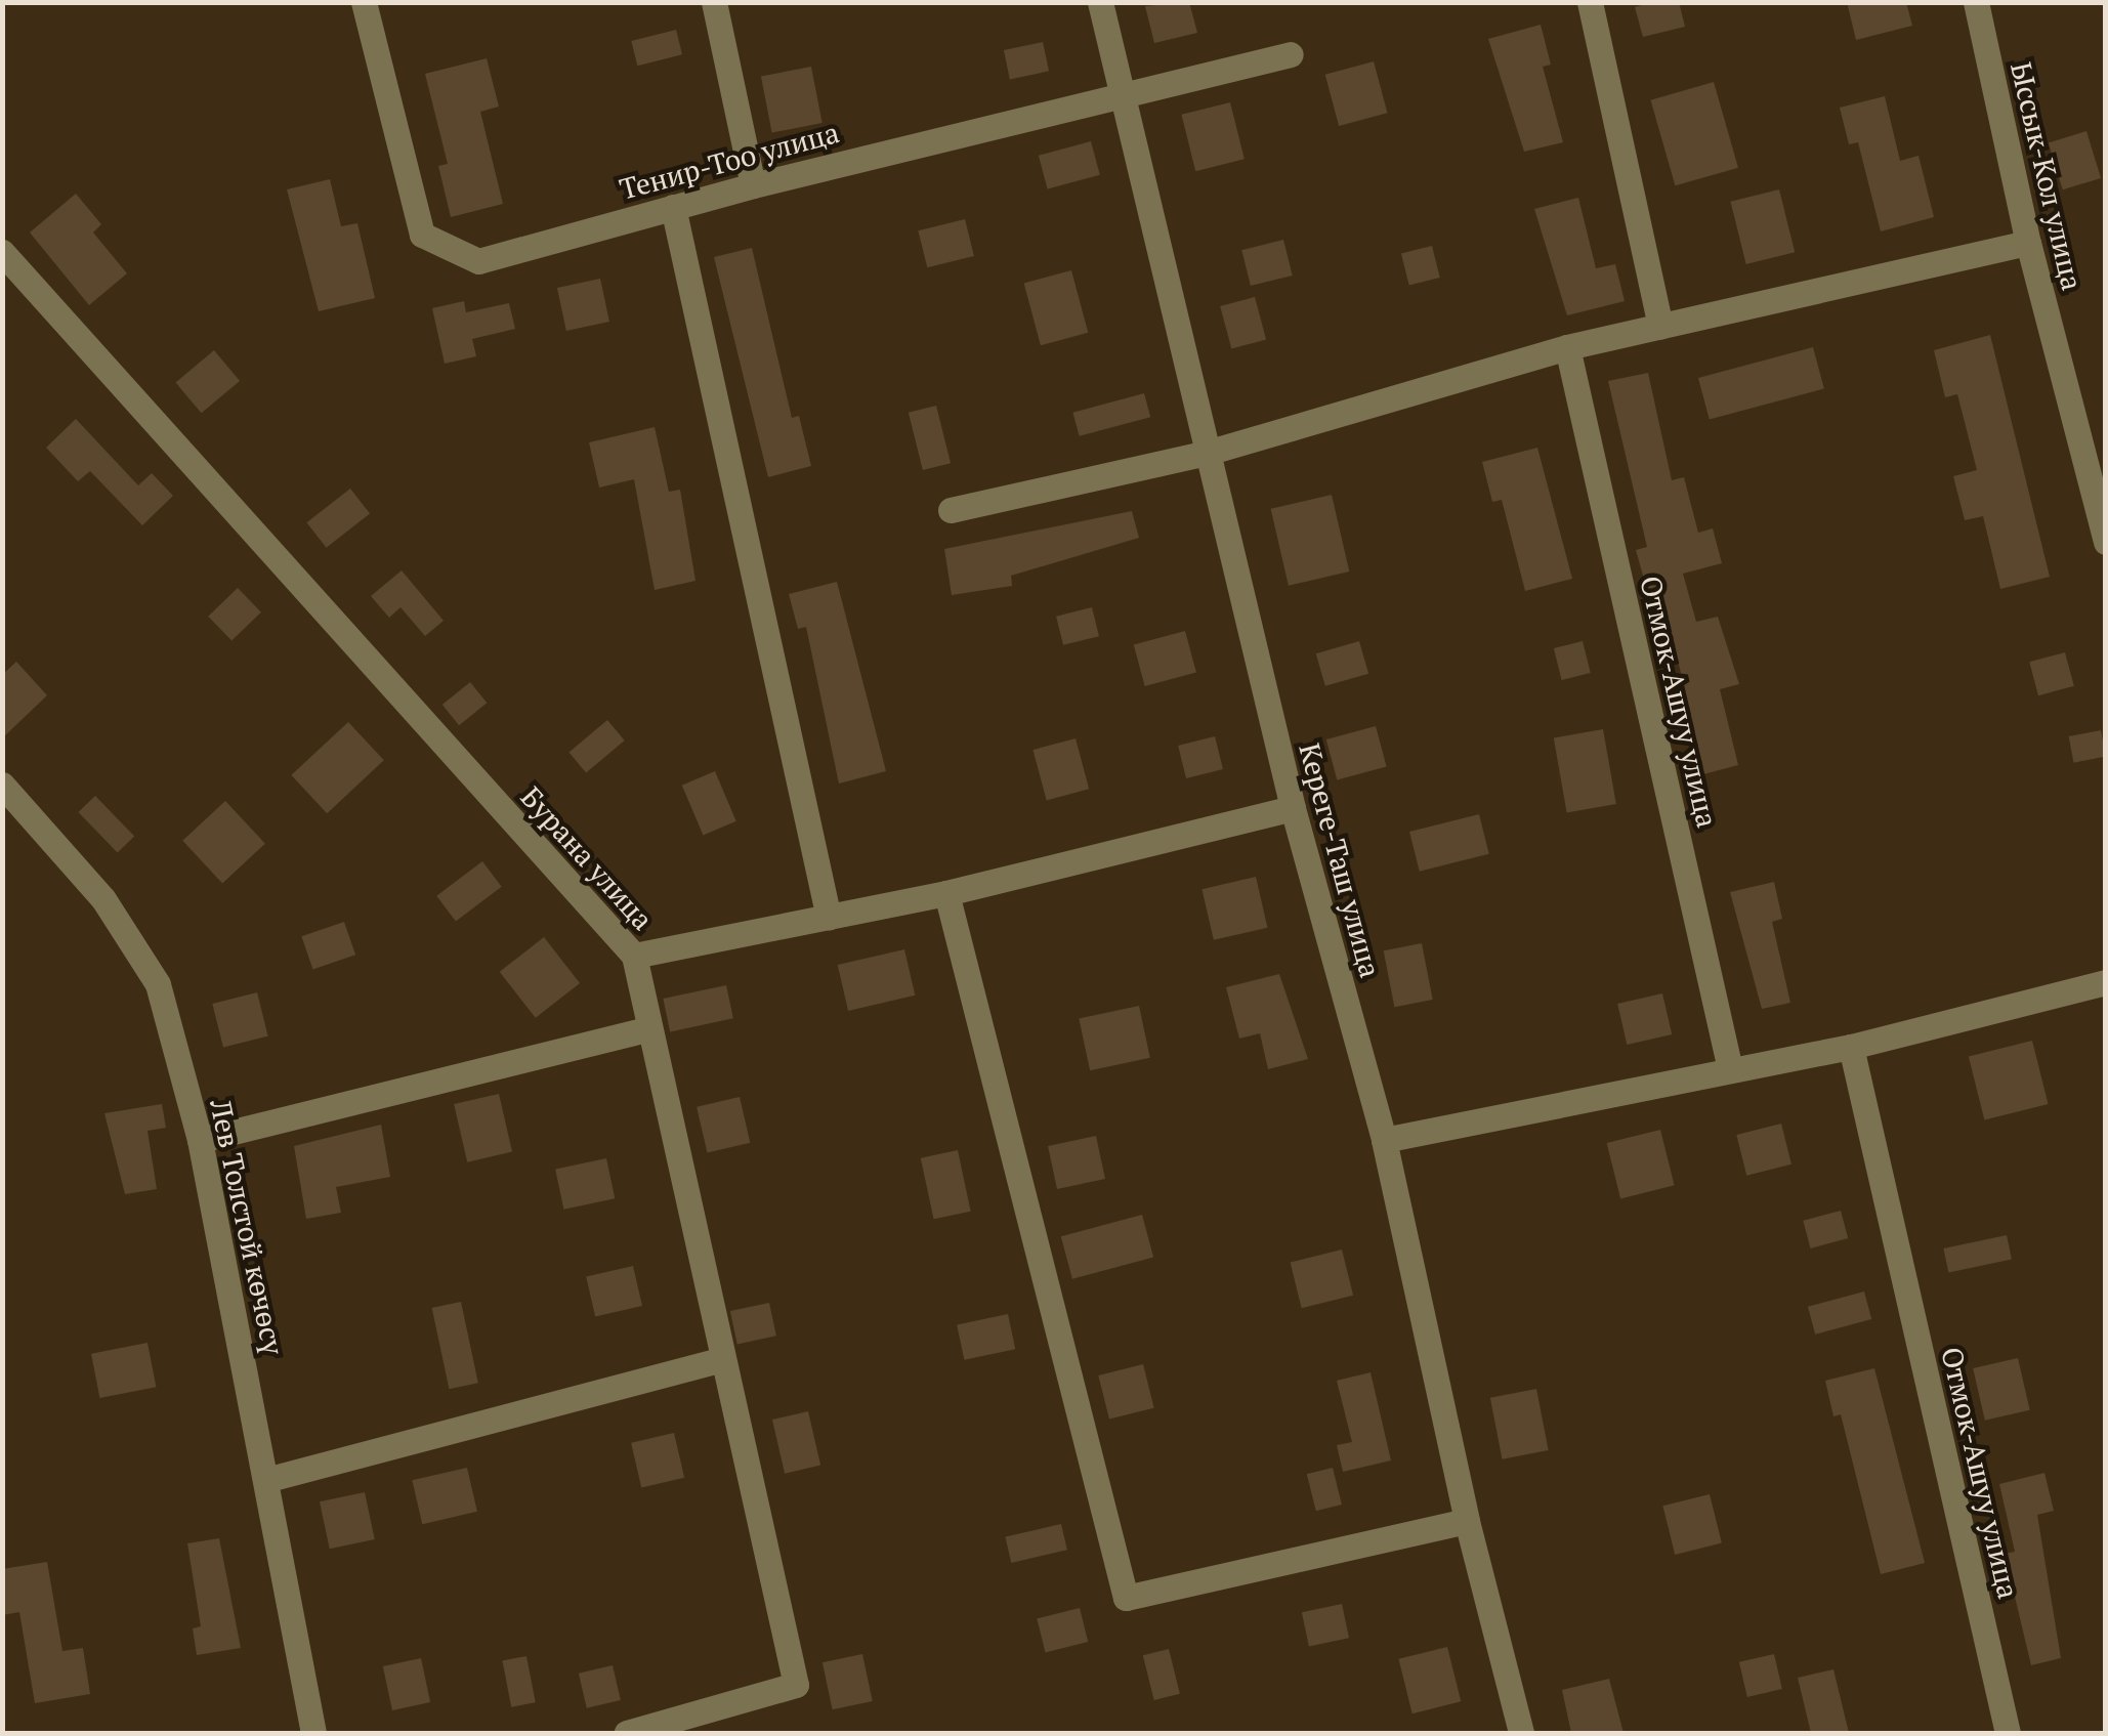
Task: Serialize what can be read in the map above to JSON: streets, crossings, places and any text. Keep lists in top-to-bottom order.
{
  "streets": {
    "street": [
      "Тенир-Тоо улица",
      "Ыссык-Кол улица",
      "Отмок-Ашуу улица",
      "Бурана улица",
      "Кереге-Таш улица",
      "Лев Толстой көчөсү"
    ]
  },
  "crossings": [
    ["Тенир-Тоо улица", "Кереге-Таш улица"]
  ]
}
